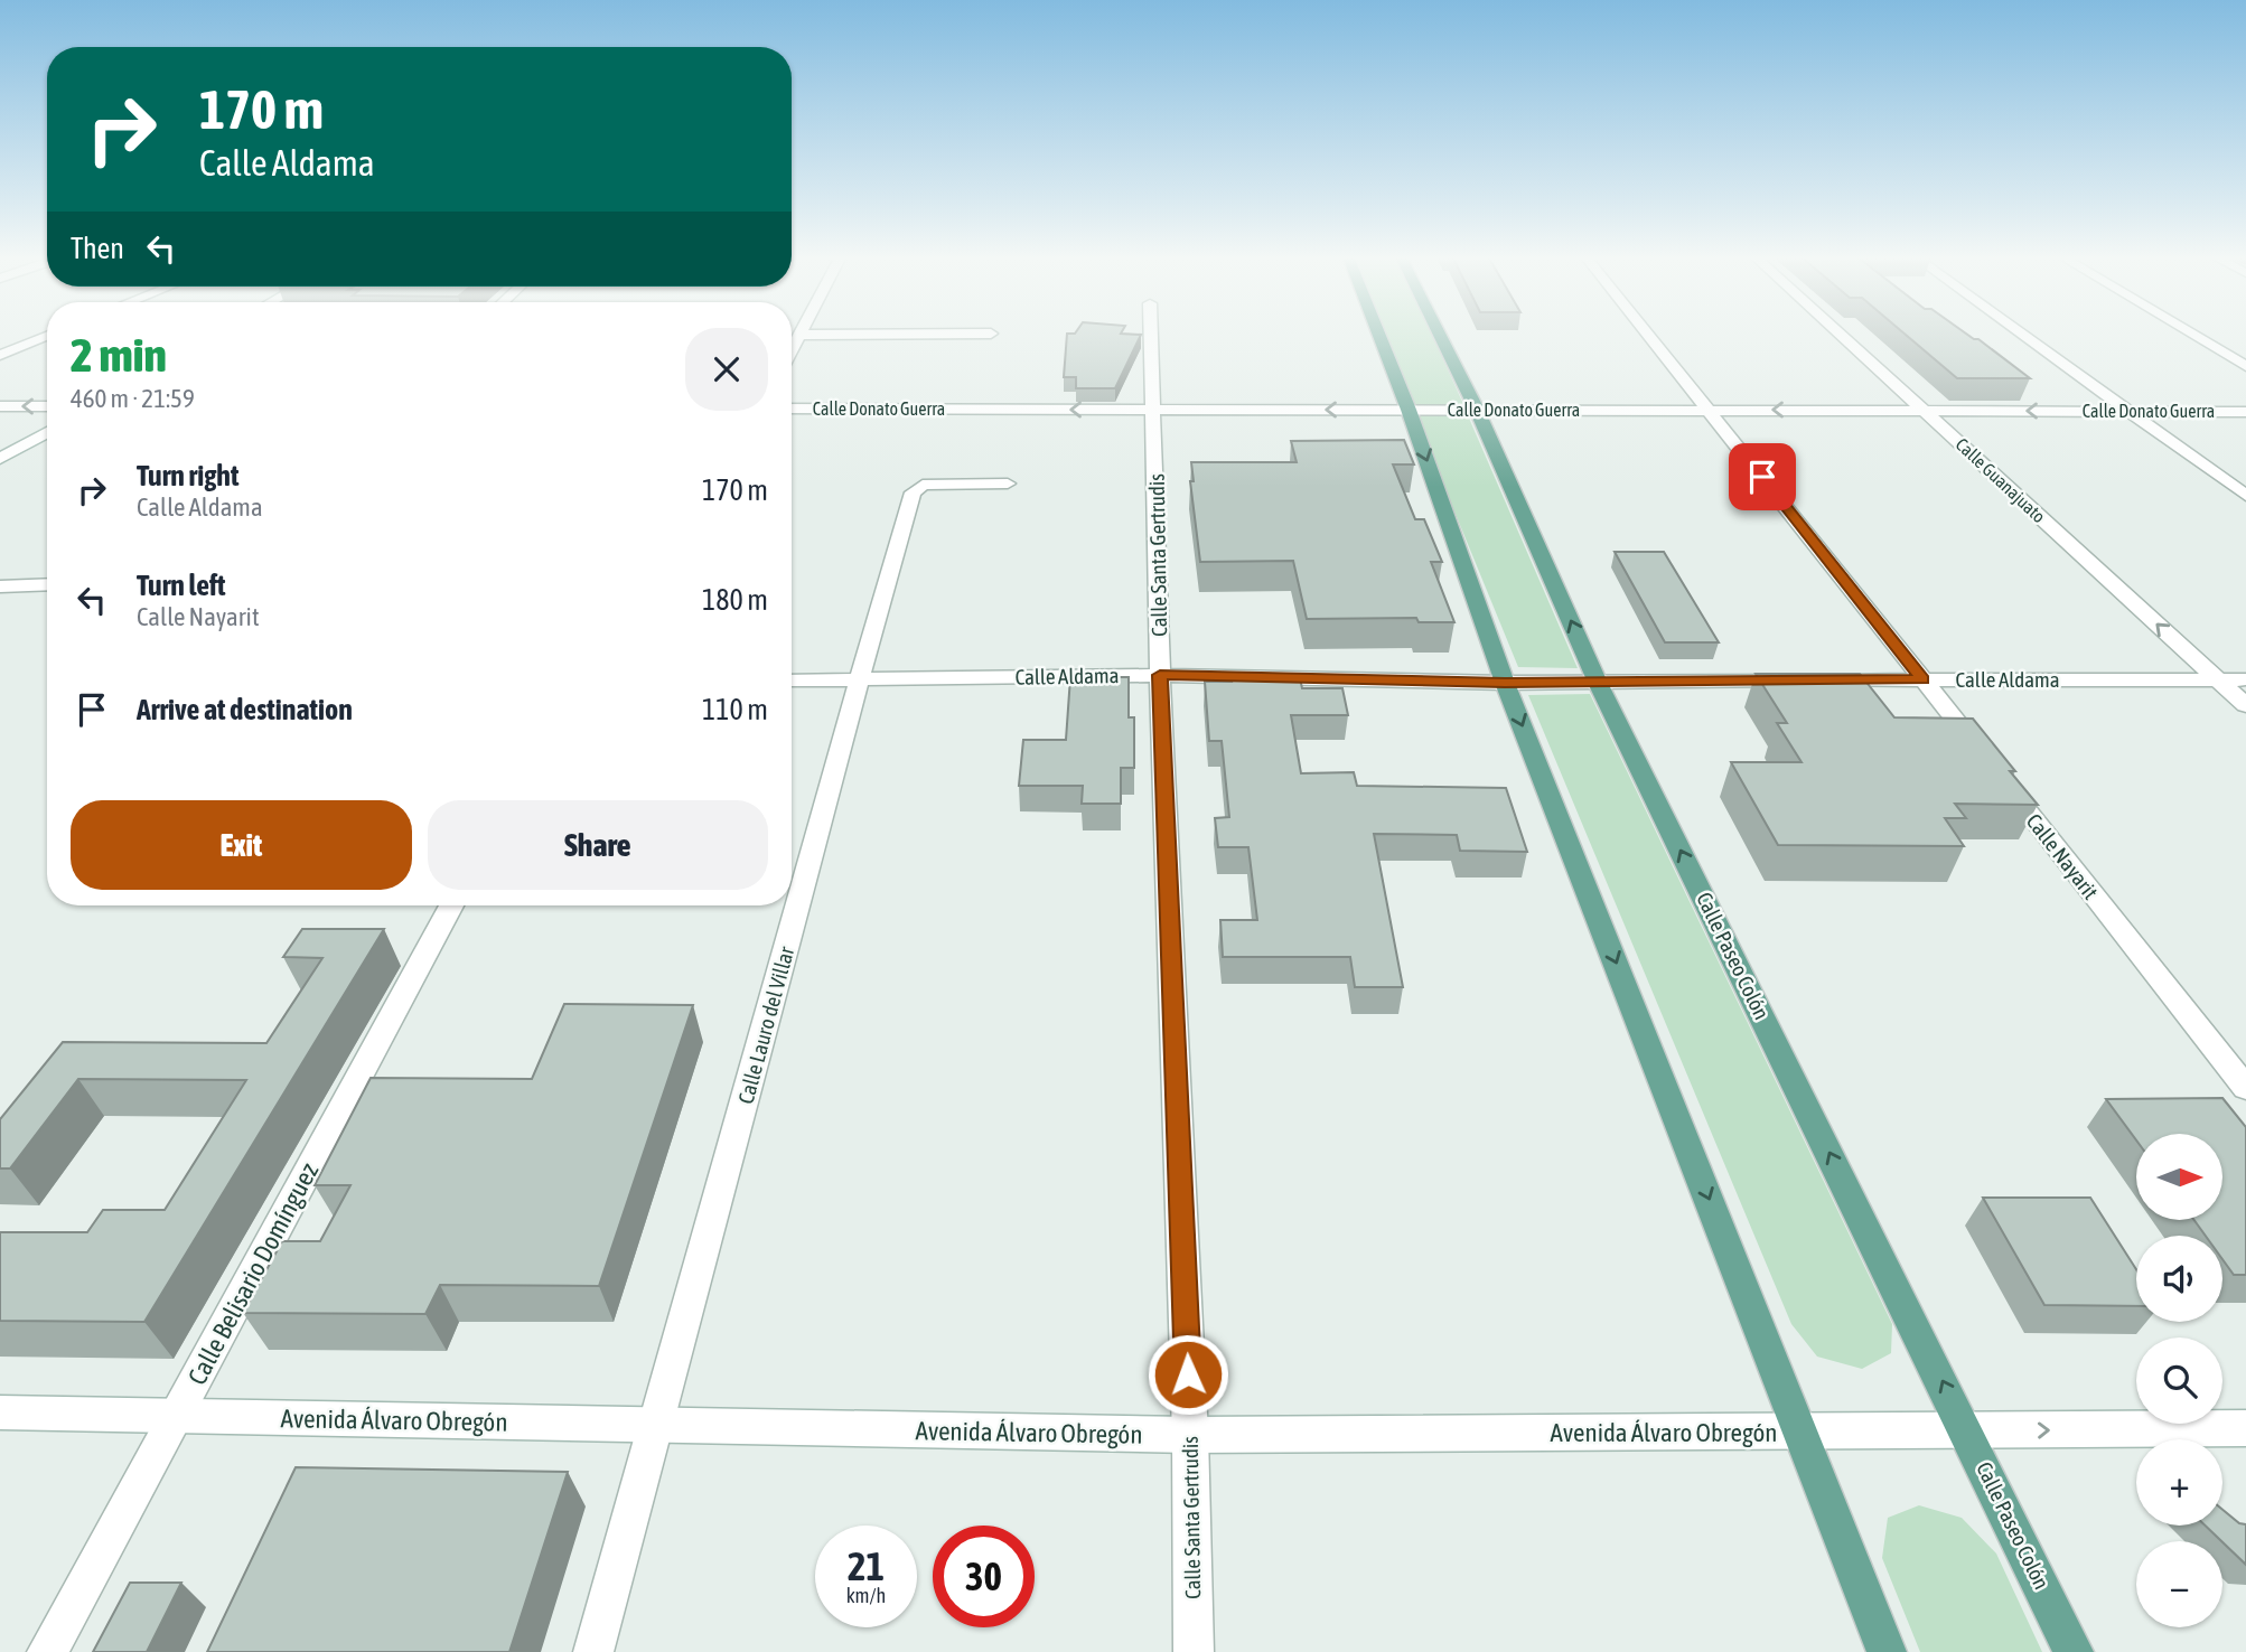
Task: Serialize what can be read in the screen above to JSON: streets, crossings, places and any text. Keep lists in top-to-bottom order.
{
  "streets": {
    "main road": ["Calle Paseo Colón"],
    "street": [
      "Calle Donato Guerra",
      "Calle Guanajuato",
      "Calle Santa Gertrudis",
      "Calle Aldama",
      "Calle Nayarit",
      "Calle Lauro del Villar",
      "Calle Belisario Domínguez",
      "Avenida Álvaro Obregón"
    ]
  },
  "crossings": [
    ["Calle Donato Guerra", "Calle Guanajuato"],
    ["Calle Donato Guerra", "Calle Santa Gertrudis"],
    ["Calle Donato Guerra", "Calle Nayarit"],
    ["Calle Donato Guerra", "Calle Paseo Colón"],
    ["Calle Guanajuato", "Calle Aldama"],
    ["Calle Santa Gertrudis", "Calle Aldama"],
    ["Calle Santa Gertrudis", "Avenida Álvaro Obregón"],
    ["Calle Aldama", "Calle Nayarit"],
    ["Calle Aldama", "Calle Paseo Colón"],
    ["Calle Aldama", "Calle Lauro del Villar"],
    ["Calle Paseo Colón", "Avenida Álvaro Obregón"],
    ["Calle Lauro del Villar", "Avenida Álvaro Obregón"],
    ["Calle Belisario Domínguez", "Avenida Álvaro Obregón"]
  ],
  "one_way": ["Calle Donato Guerra"],
  "north": "right",
  "page": {
    "turn": ["170 m", "Calle Aldama"],
    "then": "Then",
    "heading": ["2 min", "460 m · 21:59"],
    "list": [
      {
        "name": "Turn right",
        "note": "Calle Aldama",
        "value": "170 m"
      },
      {
        "name": "Turn left",
        "note": "Calle Nayarit",
        "value": "180 m"
      },
      {
        "name": "Arrive at destination",
        "value": "110 m"
      }
    ],
    "buttons": ["Exit", "Share"],
    "map_buttons": ["+", "−"],
    "speed": "21 km/h",
    "limit": "30"
  }
}
